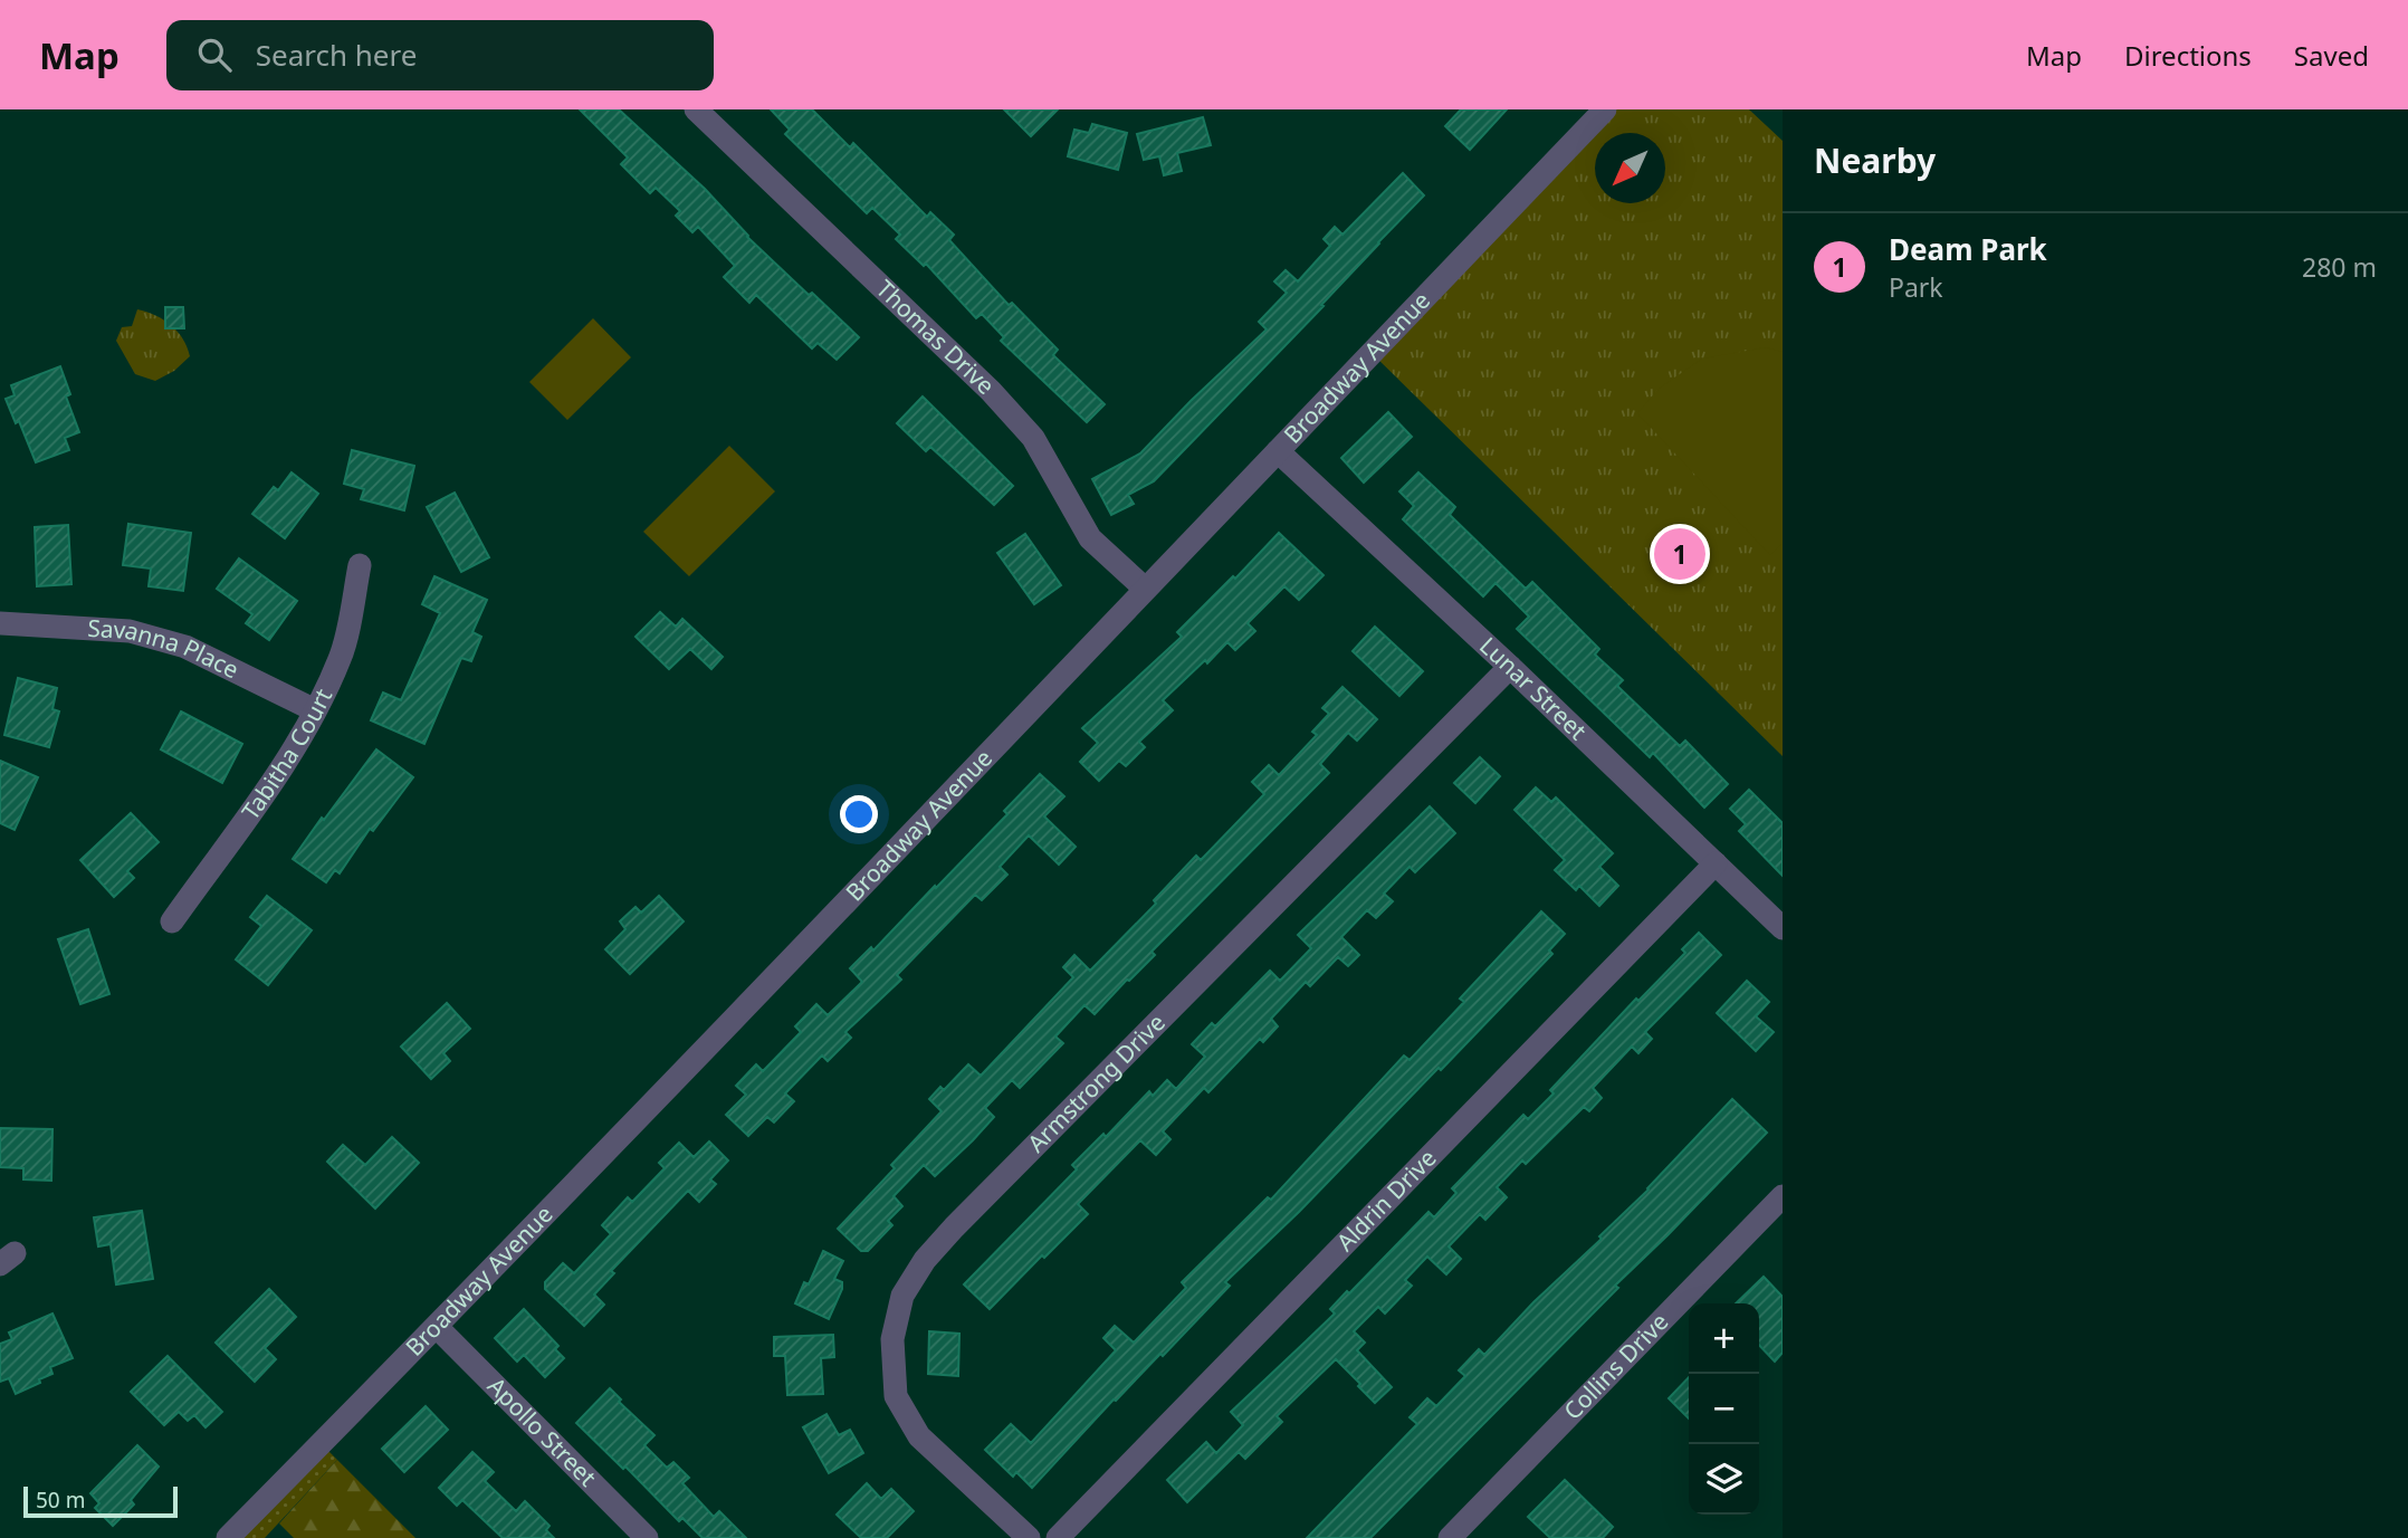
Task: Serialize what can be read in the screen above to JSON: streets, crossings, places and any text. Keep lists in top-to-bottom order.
{
  "streets": {
    "street": [
      "Thomas Drive",
      "Broadway Avenue",
      "Savanna Place",
      "Lunar Street",
      "Tabitha Court",
      "Armstrong Drive",
      "Aldrin Drive",
      "Collins Drive",
      "Apollo Street"
    ]
  },
  "crossings": [
    ["Thomas Drive", "Broadway Avenue"],
    ["Broadway Avenue", "Lunar Street"],
    ["Broadway Avenue", "Apollo Street"],
    ["Savanna Place", "Tabitha Court"],
    ["Lunar Street", "Armstrong Drive"],
    ["Lunar Street", "Aldrin Drive"]
  ],
  "scale_bar": "50 m",
  "north": "bottom left",
  "page": {
    "header": "Map",
    "search": "Search here",
    "nav": ["Map", "Directions", "Saved"],
    "heading": "Nearby",
    "list": [
      {
        "mark": "1",
        "name": "Deam Park",
        "note": "Park",
        "value": "280 m"
      }
    ],
    "pins": "1",
    "map_buttons": ["+", "−"],
    "scale": "50 m"
  }
}
